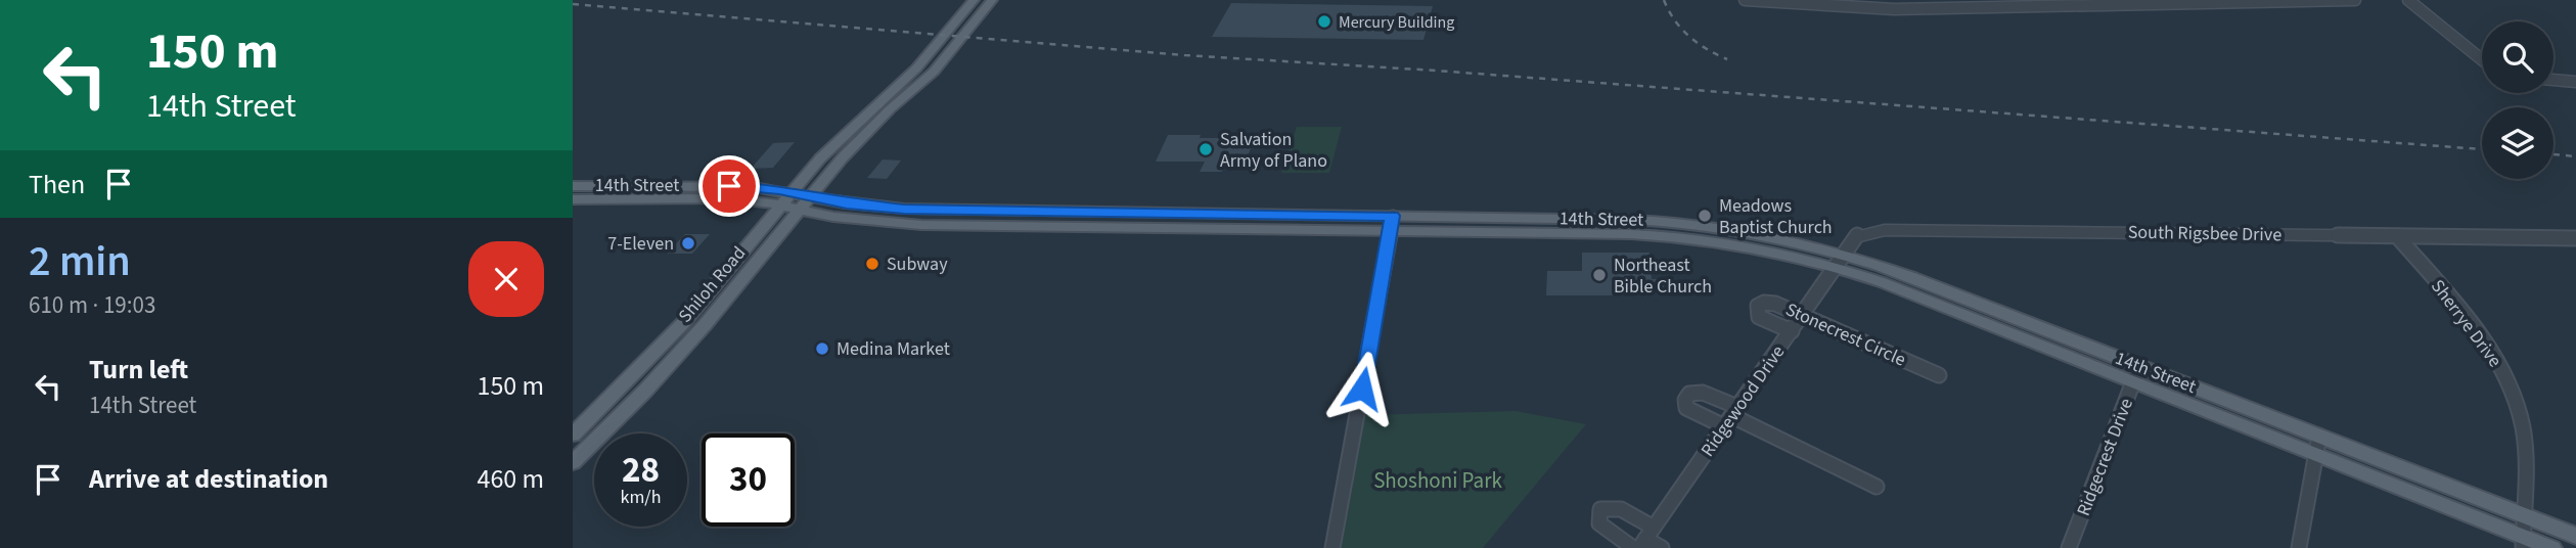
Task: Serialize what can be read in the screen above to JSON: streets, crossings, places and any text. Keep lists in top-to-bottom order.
{
  "streets": {
    "main road": ["14th Street", "Shiloh Road"],
    "street": [
      "South Rigsbee Drive",
      "Sherrye Drive",
      "Stonecrest Circle",
      "Ridgewood Drive",
      "Ridgecrest Drive"
    ]
  },
  "crossings": [
    ["14th Street", "South Rigsbee Drive"],
    ["14th Street", "Shiloh Road"],
    ["14th Street", "Sherrye Drive"],
    ["14th Street", "Ridgewood Drive"],
    ["14th Street", "Ridgecrest Drive"],
    ["South Rigsbee Drive", "Sherrye Drive"],
    ["South Rigsbee Drive", "Ridgewood Drive"],
    ["Stonecrest Circle", "Ridgewood Drive"]
  ],
  "parks": ["Shoshoni Park"],
  "places": [
    "Mercury Building",
    "Salvation Army of Plano",
    "Meadows Baptist Church",
    "7-Eleven",
    "Subway",
    "Northeast Bible Church",
    "Medina Market"
  ],
  "page": {
    "turn": ["150 m", "14th Street"],
    "then": "Then",
    "heading": ["2 min", "610 m · 19:03"],
    "list": [
      {
        "name": "Turn left",
        "note": "14th Street",
        "value": "150 m"
      },
      {
        "name": "Arrive at destination",
        "value": "460 m"
      }
    ],
    "speed": "28 km/h",
    "limit": "30"
  }
}
